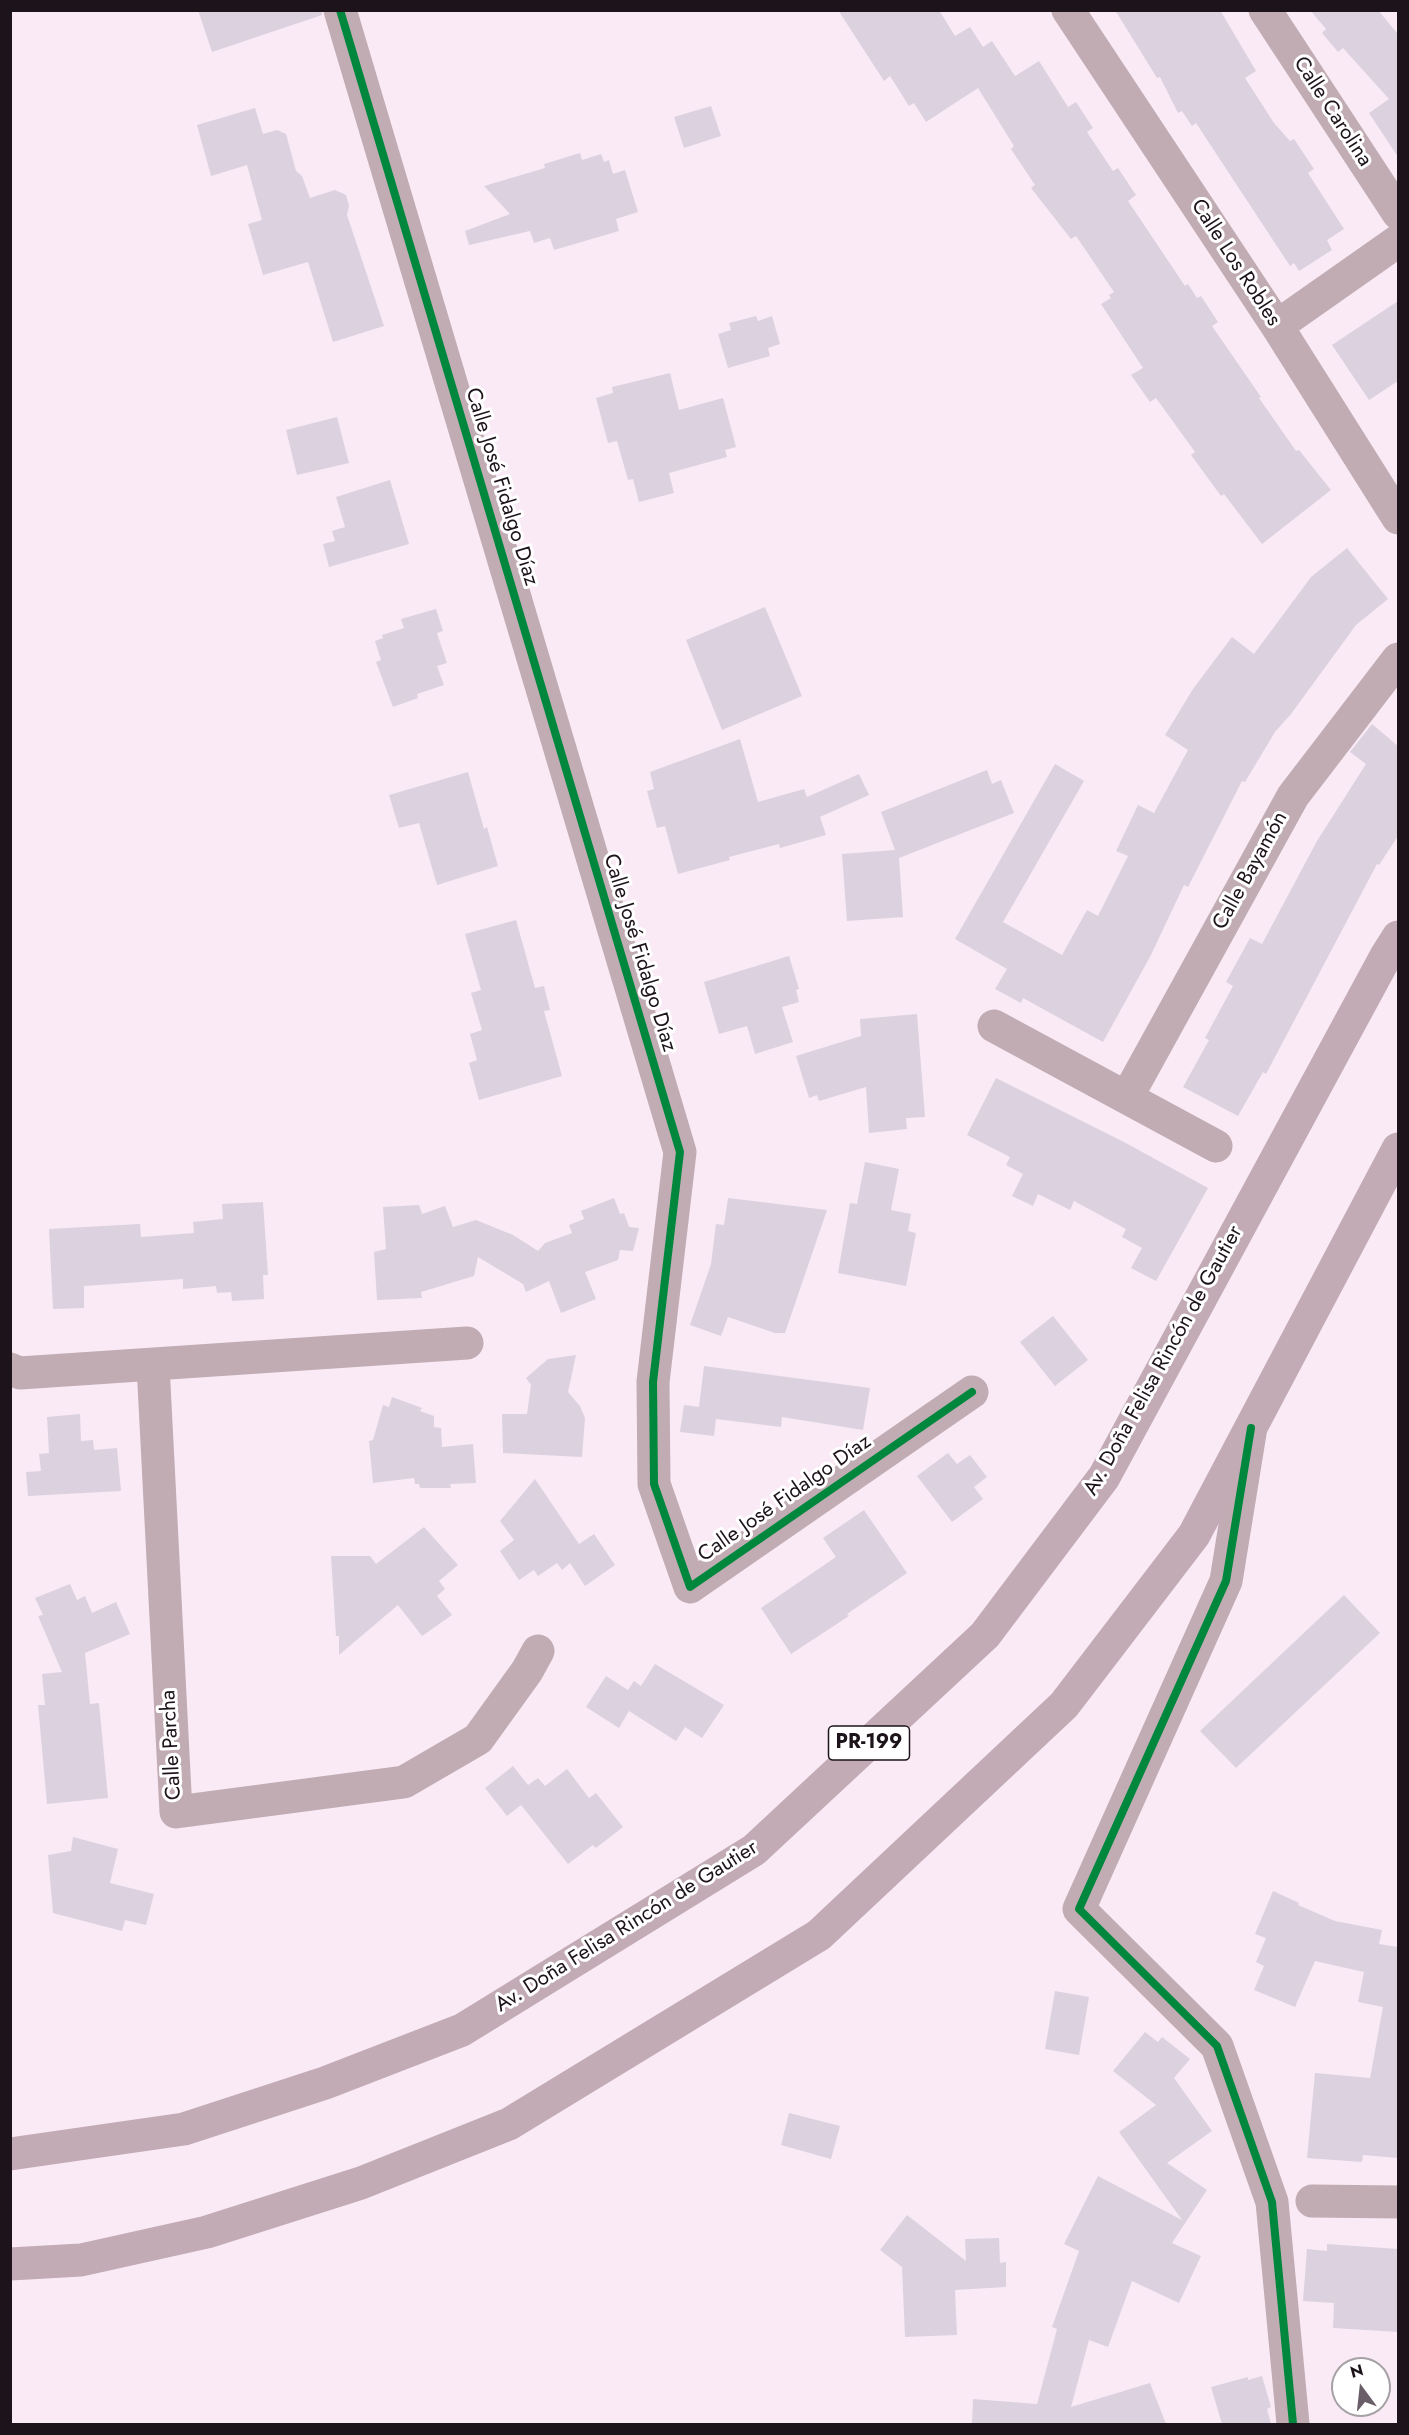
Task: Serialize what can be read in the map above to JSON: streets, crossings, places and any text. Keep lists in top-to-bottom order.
{
  "streets": {
    "main road": ["Av. Doña Felisa Rincón de Gautier", "PR-199"],
    "street": [
      "Calle Carolina",
      "Calle Los Robles",
      "Calle José Fidalgo Díaz",
      "Calle Bayamón",
      "Calle Parcha"
    ]
  },
  "north": "top"
}
